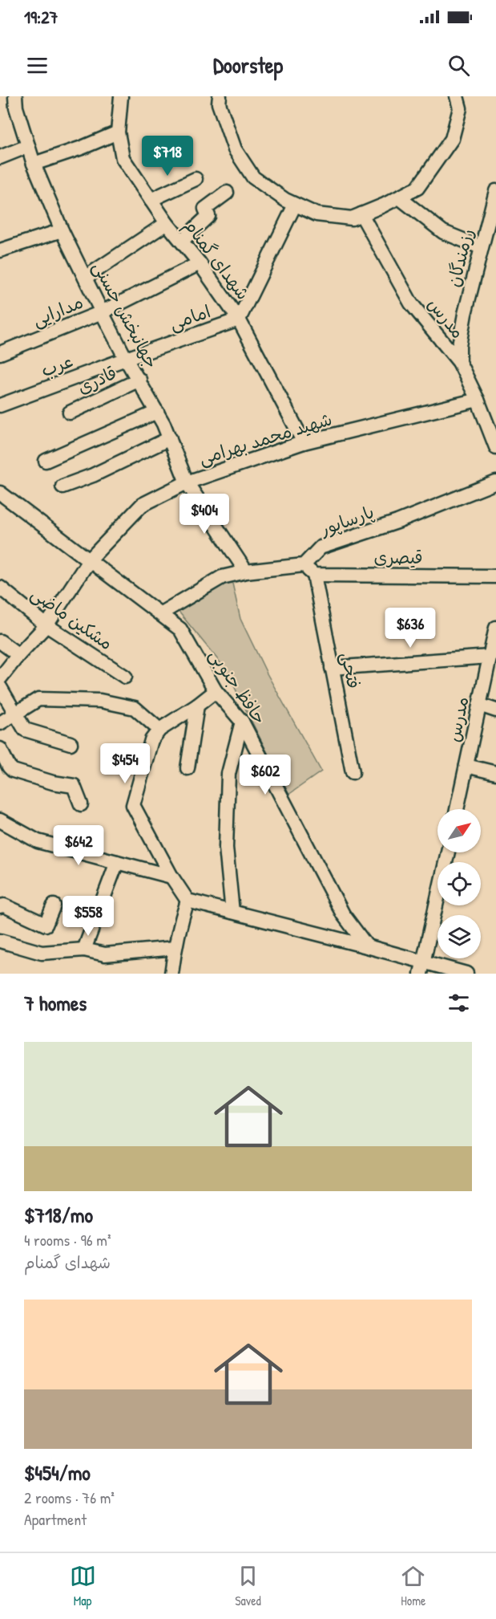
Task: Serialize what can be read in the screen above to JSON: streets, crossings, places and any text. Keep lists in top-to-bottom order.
{
  "streets": {
    "street": [
      "رزمندگان",
      "شهدای گمنام",
      "مدارایی",
      "جهانبخش حسنی",
      "امامی",
      "مدرس",
      "عرب",
      "قادری",
      "شهید محمد بهرامی",
      "پارساپور",
      "قیصری",
      "مشکین ماضی",
      "فتحی",
      "حافظ جنوبی"
    ]
  },
  "crossings": [
    ["رزمندگان", "مدرس"],
    ["شهدای گمنام", "مدارایی"],
    ["شهدای گمنام", "امامی"],
    ["شهدای گمنام", "شهید محمد بهرامی"],
    ["مدارایی", "جهانبخش حسنی"],
    ["جهانبخش حسنی", "امامی"],
    ["جهانبخش حسنی", "عرب"],
    ["جهانبخش حسنی", "قادری"],
    ["جهانبخش حسنی", "شهید محمد بهرامی"],
    ["امامی", "عرب"],
    ["مدرس", "شهید محمد بهرامی"],
    ["شهید محمد بهرامی", "مشکین ماضی"],
    ["شهید محمد بهرامی", "حافظ جنوبی"],
    ["قیصری", "فتحی"]
  ],
  "north": "top right",
  "page": {
    "status": "19:27",
    "header": "Doorstep",
    "price": [
      "$718",
      "$404",
      "$636",
      "$454",
      "$602",
      "$642",
      "$558"
    ],
    "heading": "7 homes",
    "list": [
      {
        "name": "$718/mo",
        "note": "4 rooms · 96 m² · شهدای گمنام"
      },
      {
        "name": "$454/mo",
        "note": "2 rooms · 76 m² · Apartment"
      }
    ],
    "tabs": ["Map", "Saved", "Home"]
  }
}
